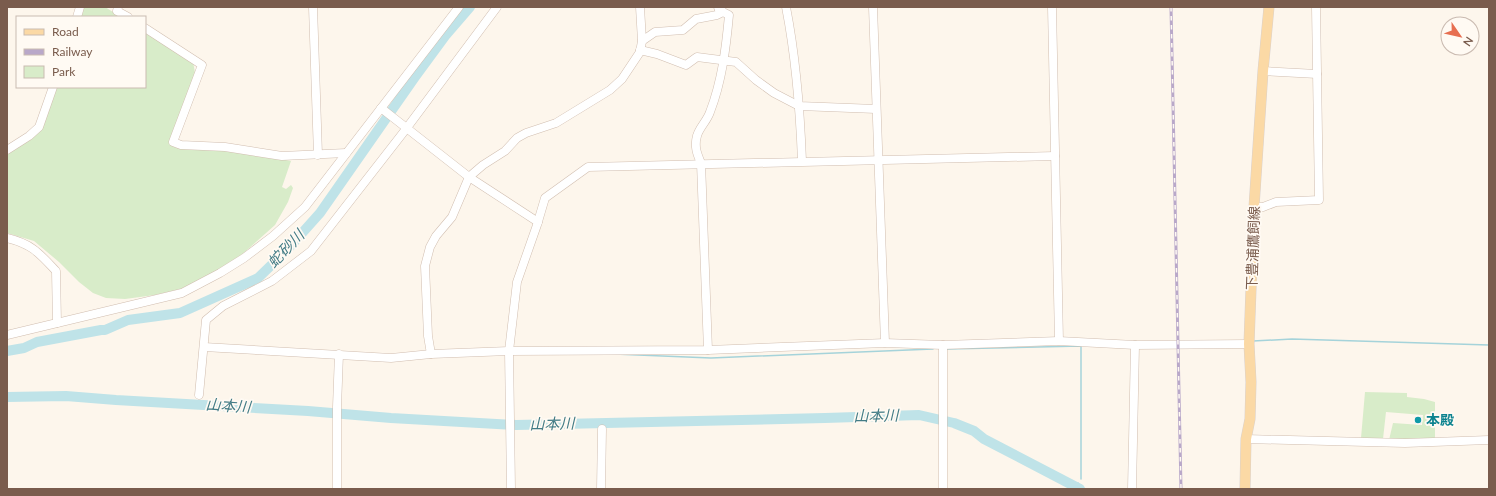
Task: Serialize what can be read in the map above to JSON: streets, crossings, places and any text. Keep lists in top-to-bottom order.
{
  "streets": {
    "main road": ["下豊浦鷹飼線"]
  },
  "water": ["蛇砂川", "山本川"],
  "places": ["本殿"],
  "legend": ["Road", "Railway", "Park"],
  "north": "bottom right"
}
